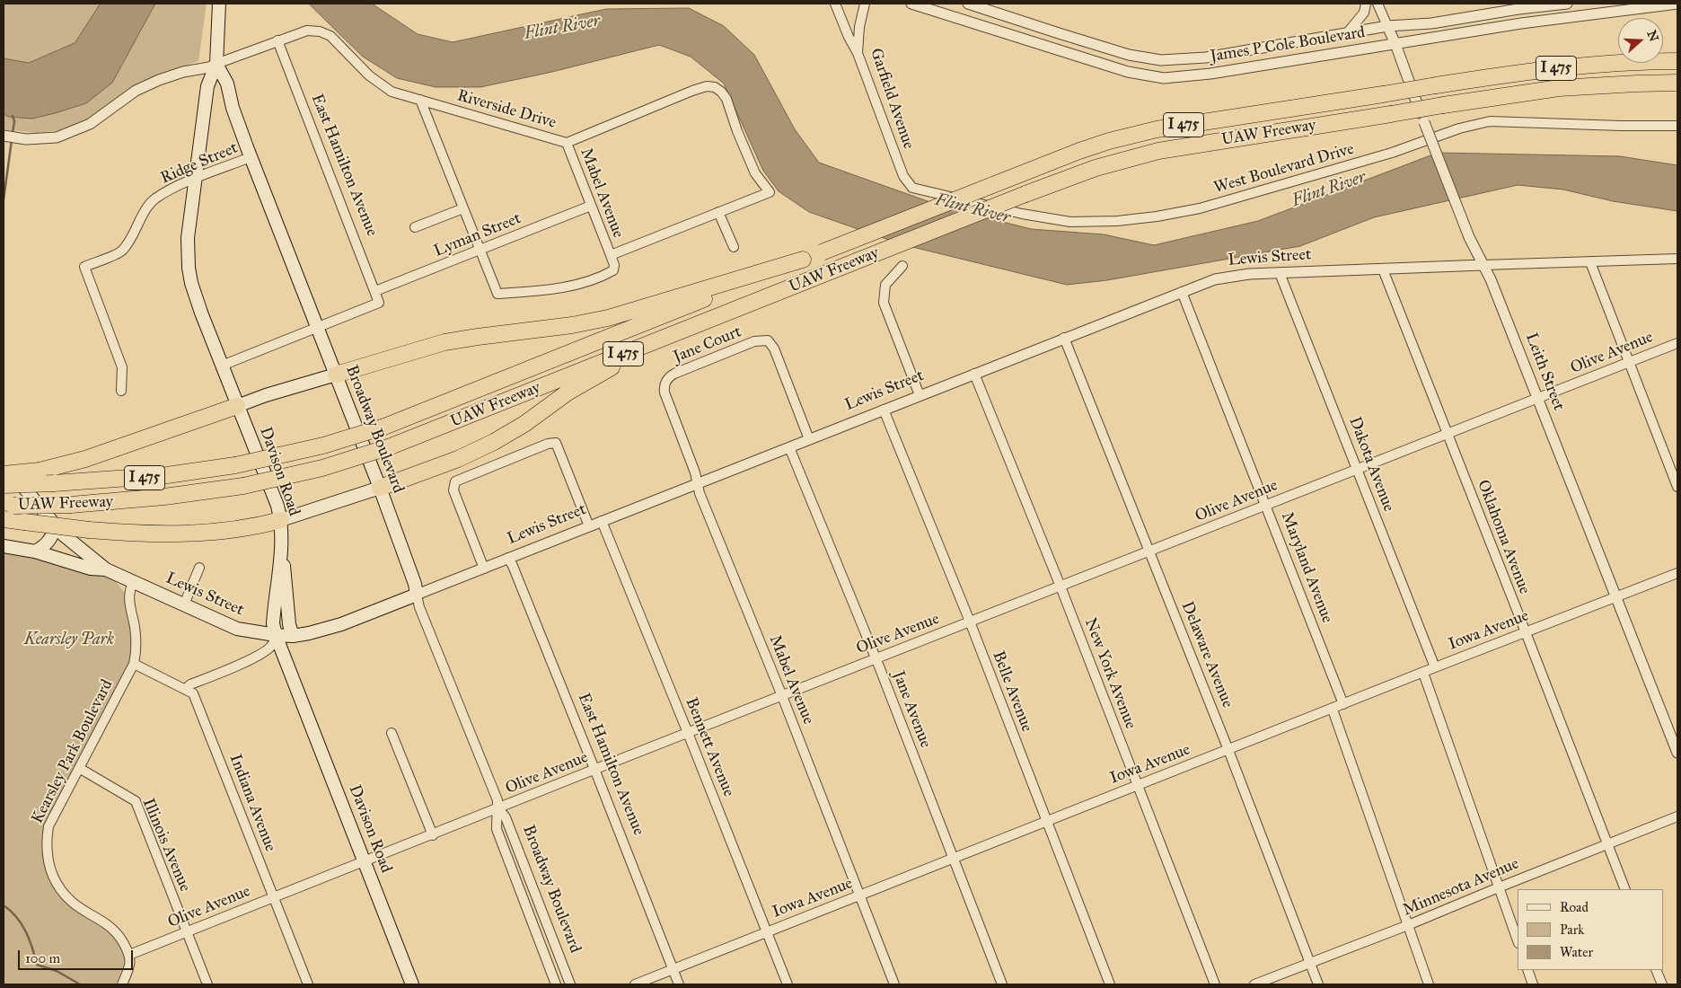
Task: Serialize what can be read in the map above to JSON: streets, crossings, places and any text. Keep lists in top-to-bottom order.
{
  "streets": {
    "highway": ["I 475", "UAW Freeway"],
    "main road": ["Lewis Street", "Broadway Boulevard", "Davison Road"],
    "street": [
      "James P Cole Boulevard",
      "Garfield Avenue",
      "Riverside Drive",
      "Ridge Street",
      "East Hamilton Avenue",
      "West Boulevard Drive",
      "Mabel Avenue",
      "Lyman Street",
      "Jane Court",
      "Olive Avenue",
      "Leith Street",
      "Dakota Avenue",
      "Oklahoma Avenue",
      "Maryland Avenue",
      "Iowa Avenue",
      "Delaware Avenue",
      "New York Avenue",
      "Belle Avenue",
      "Jane Avenue",
      "Bennett Avenue",
      "Kearsley Park Boulevard",
      "Indiana Avenue",
      "Illinois Avenue",
      "Minnesota Avenue"
    ]
  },
  "crossings": [
    ["James P Cole Boulevard", "Leith Street"],
    ["Garfield Avenue", "West Boulevard Drive"],
    ["Riverside Drive", "East Hamilton Avenue"],
    ["Riverside Drive", "Mabel Avenue"],
    ["Riverside Drive", "Broadway Boulevard"],
    ["Riverside Drive", "Davison Road"],
    ["Ridge Street", "Broadway Boulevard"],
    ["Ridge Street", "Davison Road"],
    ["East Hamilton Avenue", "Lyman Street"],
    ["East Hamilton Avenue", "Lewis Street"],
    ["East Hamilton Avenue", "Olive Avenue"],
    ["East Hamilton Avenue", "Broadway Boulevard"],
    ["East Hamilton Avenue", "Iowa Avenue"],
    ["Mabel Avenue", "Lyman Street"],
    ["Mabel Avenue", "Lewis Street"],
    ["Mabel Avenue", "Jane Court"],
    ["Mabel Avenue", "Olive Avenue"],
    ["Mabel Avenue", "Iowa Avenue"],
    ["Lewis Street", "Jane Court"],
    ["Lewis Street", "Leith Street"],
    ["Lewis Street", "Broadway Boulevard"],
    ["Lewis Street", "Dakota Avenue"],
    ["Lewis Street", "Davison Road"],
    ["Lewis Street", "Oklahoma Avenue"],
    ["Lewis Street", "Maryland Avenue"],
    ["Lewis Street", "Delaware Avenue"],
    ["Lewis Street", "New York Avenue"],
    ["Lewis Street", "Belle Avenue"],
    ["Lewis Street", "Jane Avenue"],
    ["Lewis Street", "Bennett Avenue"],
    ["Lewis Street", "Kearsley Park Boulevard"],
    ["Olive Avenue", "Leith Street"],
    ["Olive Avenue", "Broadway Boulevard"],
    ["Olive Avenue", "Dakota Avenue"],
    ["Olive Avenue", "Davison Road"],
    ["Olive Avenue", "Oklahoma Avenue"],
    ["Olive Avenue", "Maryland Avenue"],
    ["Olive Avenue", "Delaware Avenue"],
    ["Olive Avenue", "New York Avenue"],
    ["Olive Avenue", "Belle Avenue"],
    ["Olive Avenue", "Jane Avenue"],
    ["Olive Avenue", "Bennett Avenue"],
    ["Olive Avenue", "Kearsley Park Boulevard"],
    ["Olive Avenue", "Indiana Avenue"],
    ["Olive Avenue", "Illinois Avenue"],
    ["Leith Street", "Iowa Avenue"],
    ["Broadway Boulevard", "Davison Road"],
    ["Dakota Avenue", "Iowa Avenue"],
    ["Oklahoma Avenue", "Iowa Avenue"],
    ["Oklahoma Avenue", "Minnesota Avenue"],
    ["Maryland Avenue", "Iowa Avenue"],
    ["Iowa Avenue", "Delaware Avenue"],
    ["Iowa Avenue", "New York Avenue"],
    ["Iowa Avenue", "Belle Avenue"],
    ["Iowa Avenue", "Jane Avenue"],
    ["Iowa Avenue", "Bennett Avenue"],
    ["Delaware Avenue", "Minnesota Avenue"],
    ["Kearsley Park Boulevard", "Indiana Avenue"],
    ["Kearsley Park Boulevard", "Illinois Avenue"]
  ],
  "water": ["Flint River"],
  "parks": ["Kearsley Park"],
  "legend": ["Road", "Park", "Water"],
  "scale_bar": "100 m",
  "north": "right"
}
